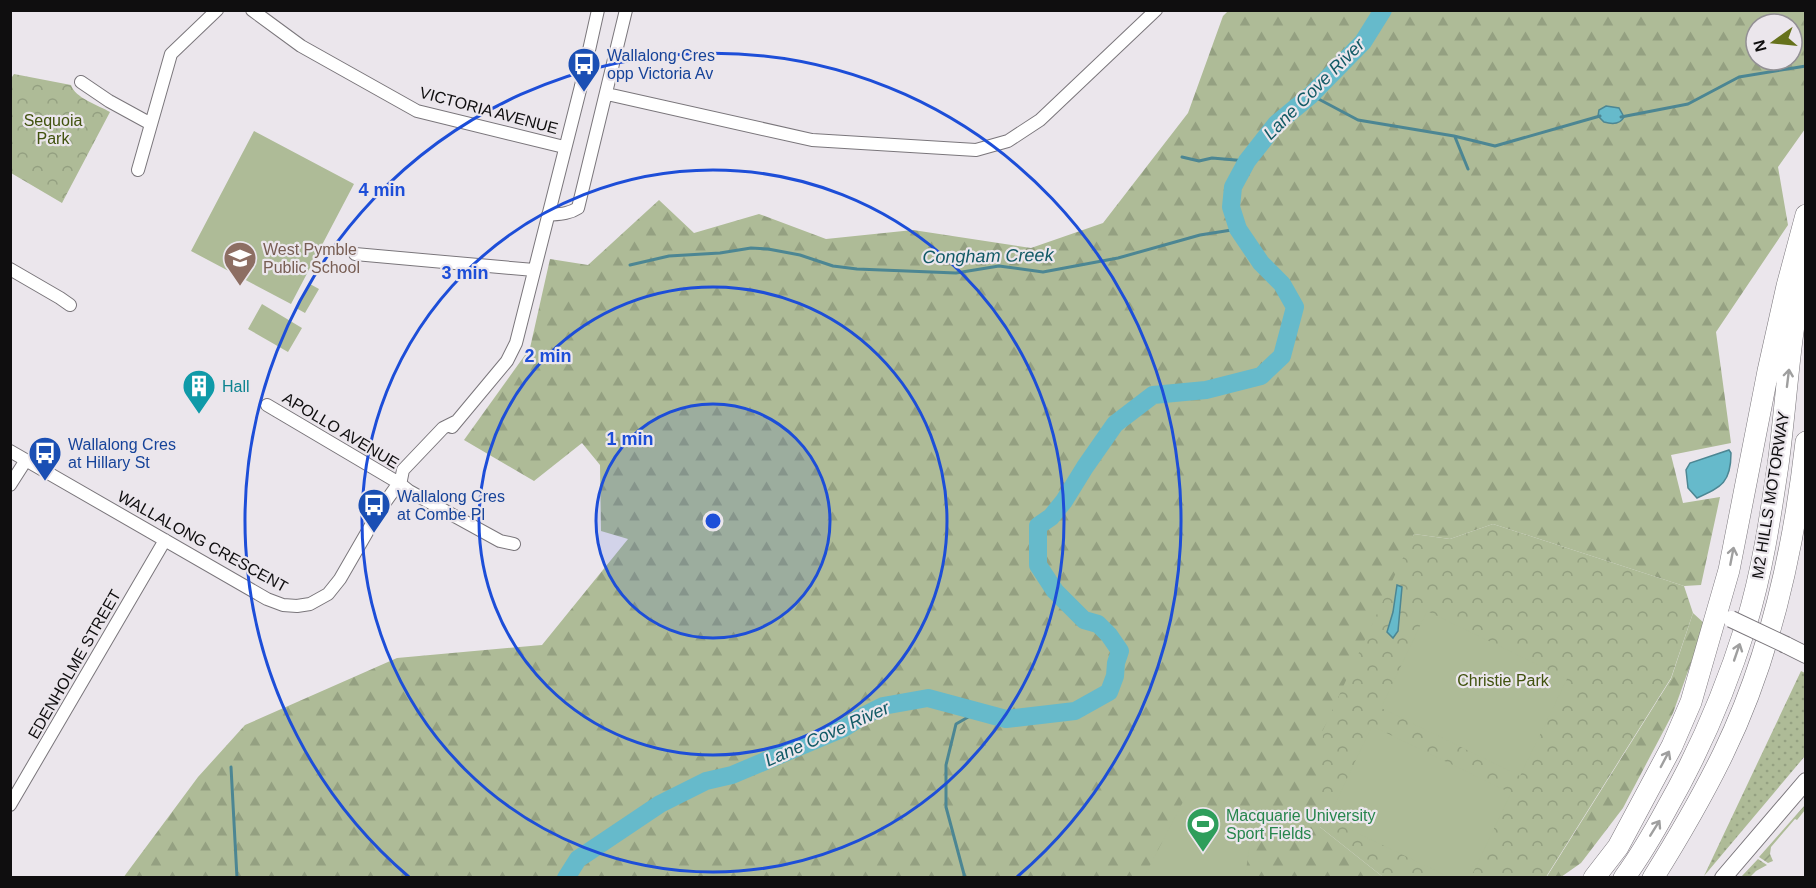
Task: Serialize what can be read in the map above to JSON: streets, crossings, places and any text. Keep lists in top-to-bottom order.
{
  "streets": {
    "highway": ["M2 HILLS MOTORWAY"],
    "street": [
      "VICTORIA AVENUE",
      "APOLLO AVENUE",
      "WALLALONG CRESCENT",
      "EDENHOLME STREET"
    ]
  },
  "crossings": [
    ["VICTORIA AVENUE", "WALLALONG CRESCENT"],
    ["APOLLO AVENUE", "WALLALONG CRESCENT"],
    ["WALLALONG CRESCENT", "EDENHOLME STREET"]
  ],
  "water": ["Lane Cove River", "Congham Creek"],
  "parks": ["Sequoia Park", "Christie Park"],
  "places": {
    "bus stop": ["Wallalong Cres opp Victoria Av", "Wallalong Cres at Hillary St", "Wallalong Cres at Combe Pl"],
    "school or university": ["West Pymble Public School"],
    "building": ["Hall"],
    "sports": ["Macquarie University Sport Fields"]
  },
  "north": "left",
  "rings": [
    "4 min",
    "3 min",
    "2 min",
    "1 min"
  ]
}
